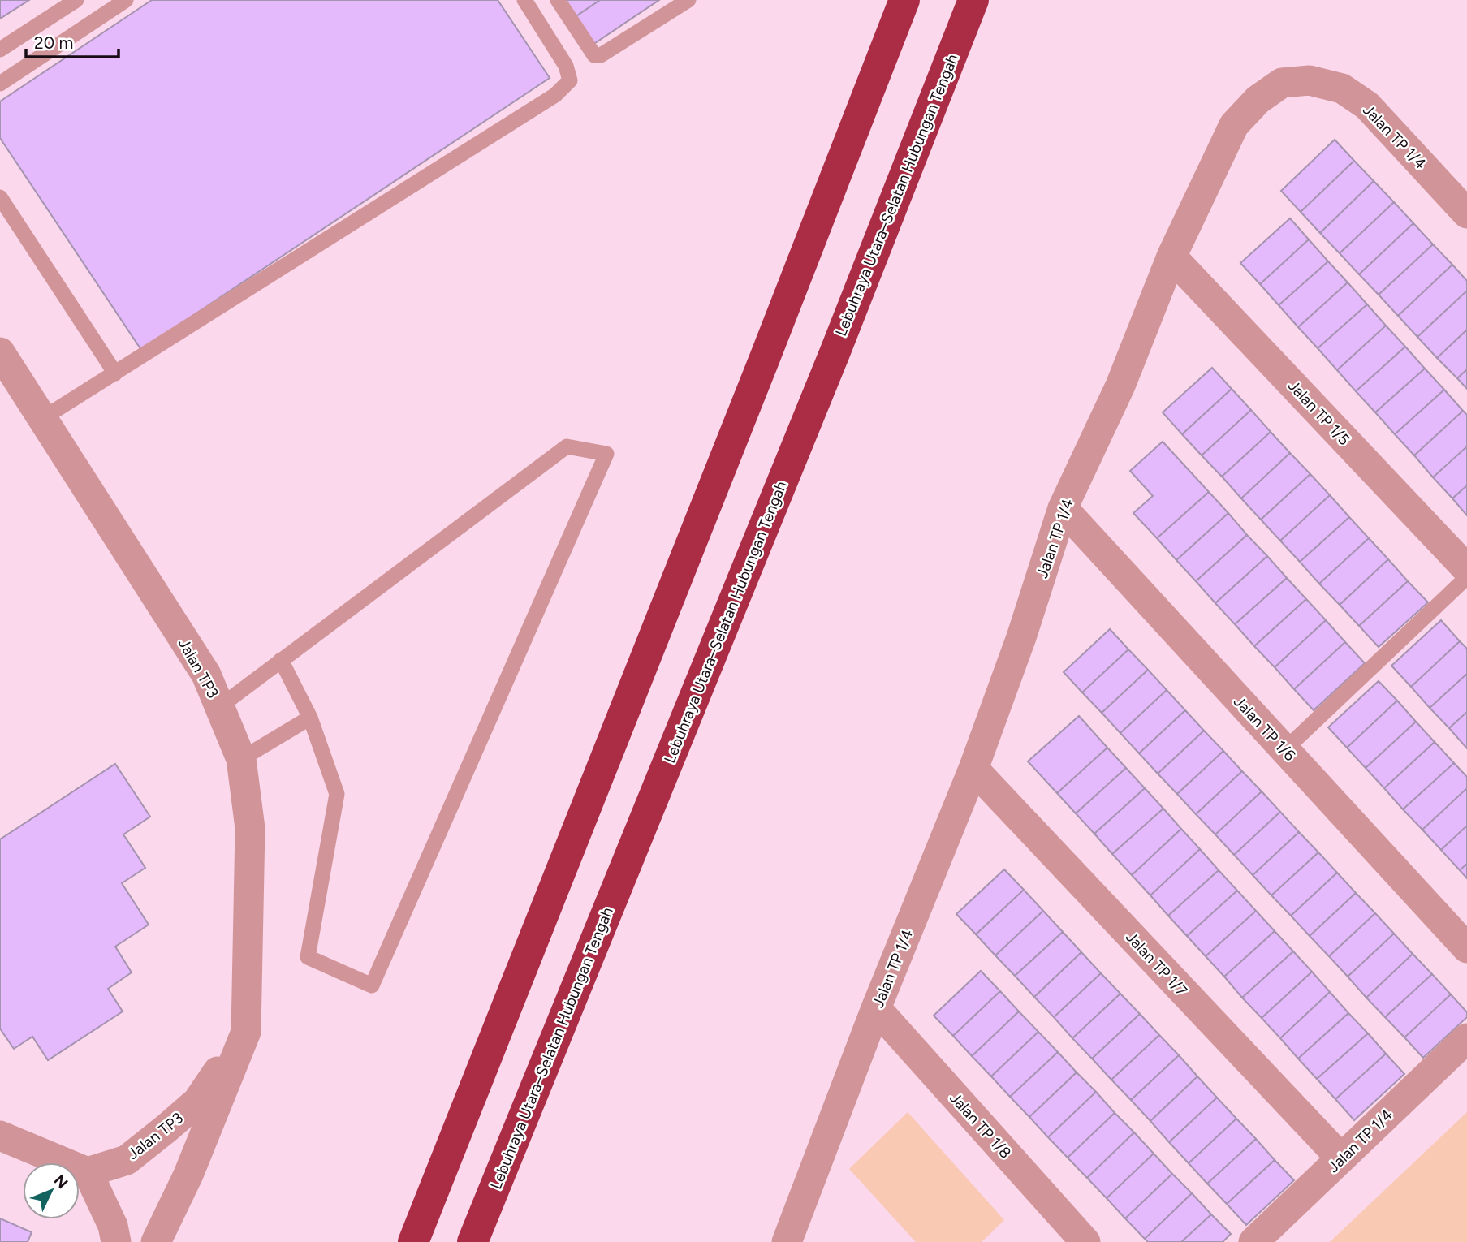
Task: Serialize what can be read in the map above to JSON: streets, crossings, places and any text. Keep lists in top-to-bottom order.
{
  "streets": {
    "highway": ["Lebuhraya Utara–Selatan Hubungan Tengah"],
    "street": [
      "Jalan TP 1/4",
      "Jalan TP 1/5",
      "Jalan TP3",
      "Jalan TP 1/6",
      "Jalan TP 1/7",
      "Jalan TP 1/8"
    ]
  },
  "crossings": [
    ["Jalan TP 1/4", "Jalan TP 1/5"],
    ["Jalan TP 1/4", "Jalan TP 1/6"],
    ["Jalan TP 1/4", "Jalan TP 1/7"],
    ["Jalan TP 1/4", "Jalan TP 1/8"]
  ],
  "scale_bar": "20 m",
  "north": "top right"
}
